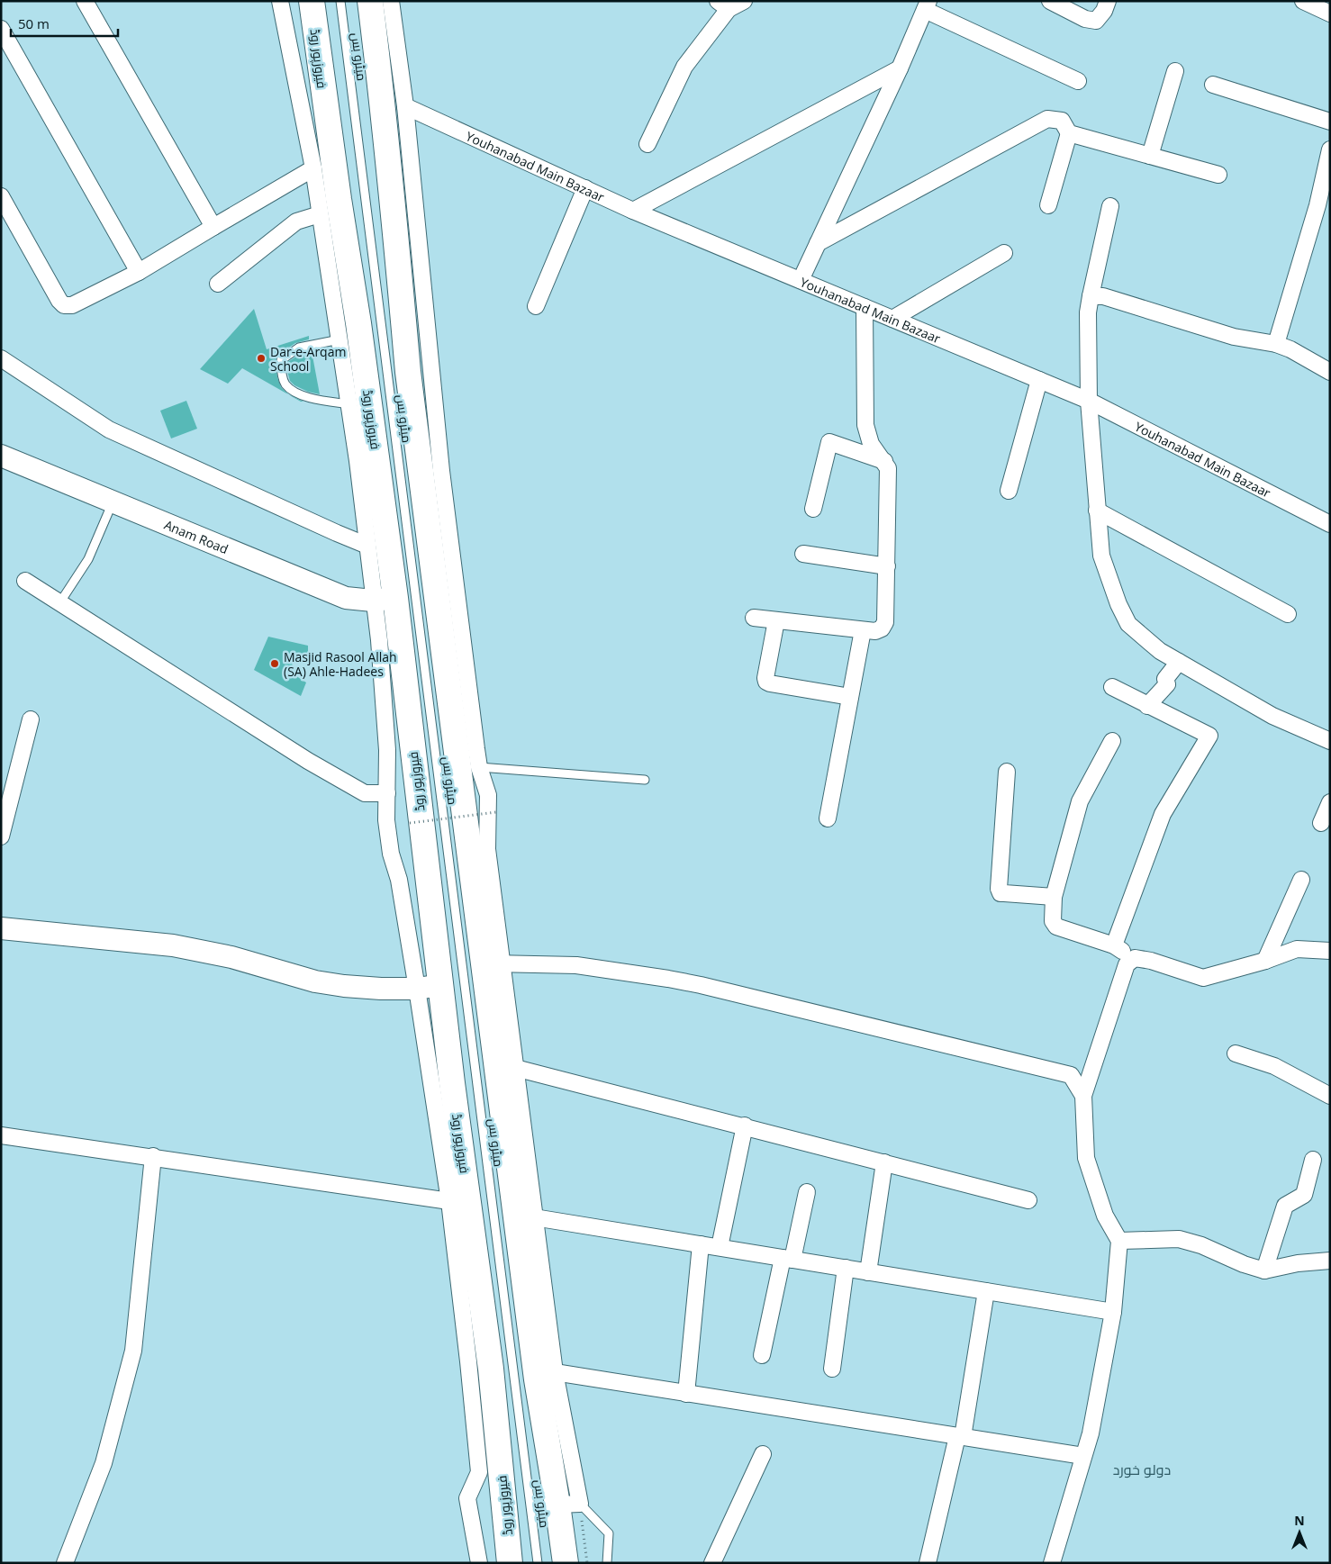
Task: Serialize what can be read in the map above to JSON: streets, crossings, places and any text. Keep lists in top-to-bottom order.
{
  "streets": {
    "main road": ["فیروزپور روڈ"],
    "street": ["Youhanabad Main Bazaar", "Anam Road"],
    "lane": ["میٹرو بس"]
  },
  "crossings": [
    ["فیروزپور روڈ", "Anam Road"]
  ],
  "districts": ["دولو خورد"],
  "places": ["Dar-e-Arqam School", "Masjid Rasool Allah (SA) Ahle-Hadees"],
  "scale_bar": "50 m",
  "north": "top"
}
